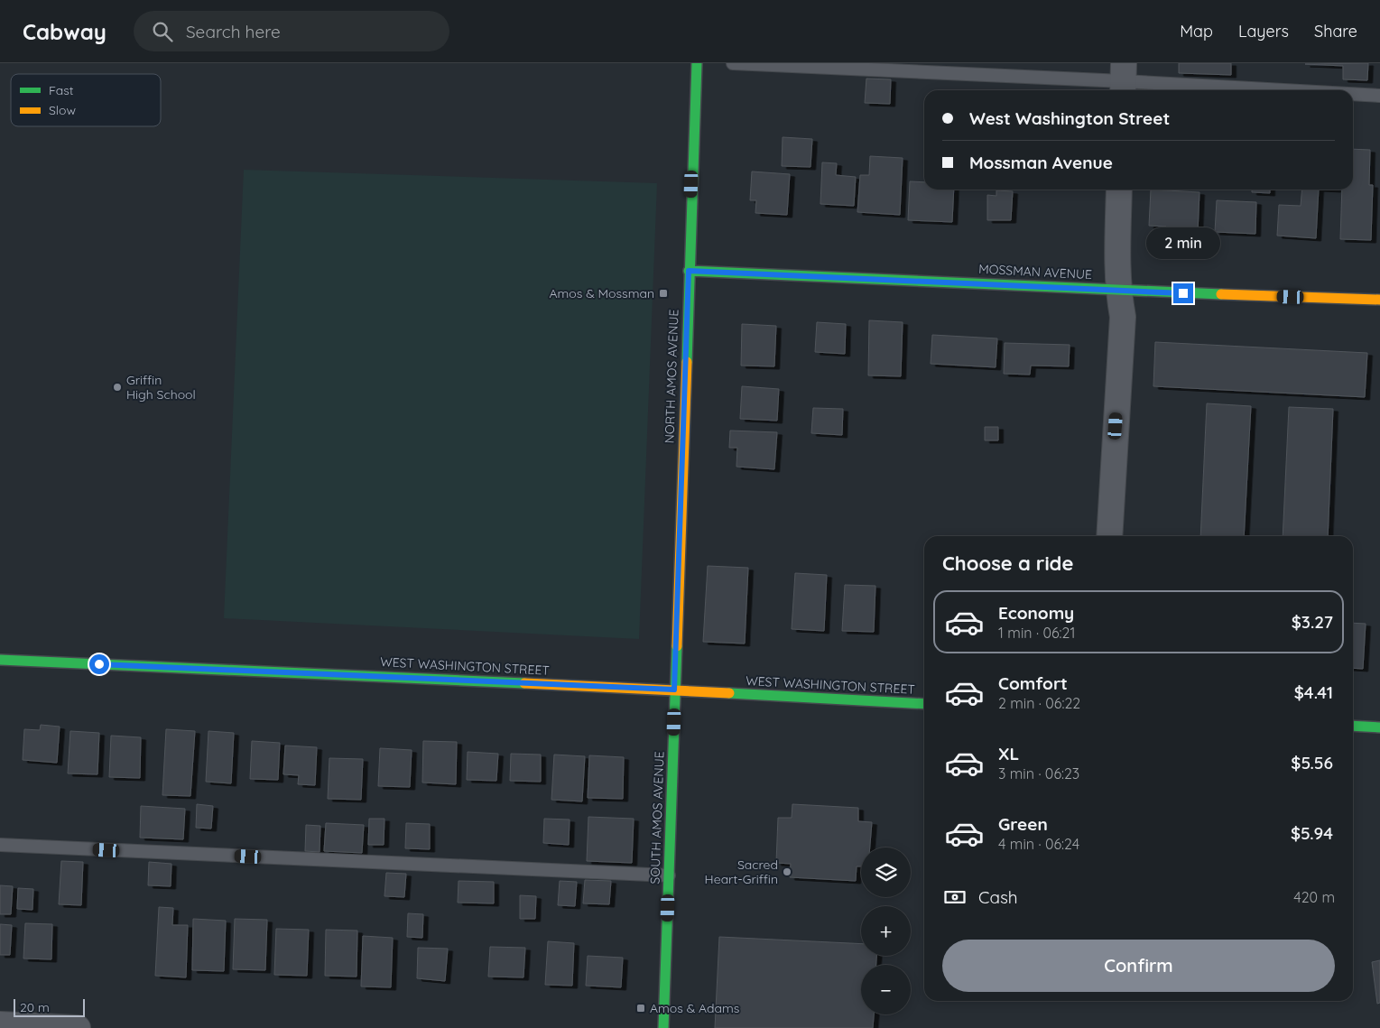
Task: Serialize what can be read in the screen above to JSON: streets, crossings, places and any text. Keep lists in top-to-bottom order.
{
  "streets": {
    "street": [
      "MOSSMAN AVENUE",
      "NORTH AMOS AVENUE",
      "WEST WASHINGTON STREET",
      "SOUTH AMOS AVENUE"
    ]
  },
  "crossings": [
    ["MOSSMAN AVENUE", "NORTH AMOS AVENUE"],
    ["NORTH AMOS AVENUE", "WEST WASHINGTON STREET"],
    ["NORTH AMOS AVENUE", "SOUTH AMOS AVENUE"],
    ["WEST WASHINGTON STREET", "SOUTH AMOS AVENUE"]
  ],
  "places": {
    "transit": ["Amos & Mossman", "Amos & Adams"],
    "other": ["Griffin High School", "Sacred Heart-Griffin"]
  },
  "legend": ["Fast", "Slow"],
  "scale_bar": "20 m",
  "page": {
    "header": "Cabway",
    "search": "Search here",
    "nav": ["Map", "Layers", "Share"],
    "banner": ["West Washington Street", "Mossman Avenue"],
    "bubble": "2 min",
    "heading": "Choose a ride",
    "list": [
      {
        "name": "Economy",
        "note": "1 min · 06:21",
        "value": "$3.27"
      },
      {
        "name": "Comfort",
        "note": "2 min · 06:22",
        "value": "$4.41"
      },
      {
        "name": "XL",
        "note": "3 min · 06:23",
        "value": "$5.56"
      },
      {
        "name": "Green",
        "note": "4 min · 06:24",
        "value": "$5.94"
      }
    ],
    "map_buttons": ["+", "−"],
    "pay": ["Cash", "420 m"],
    "buttons": "Confirm",
    "scale": "20 m"
  }
}
